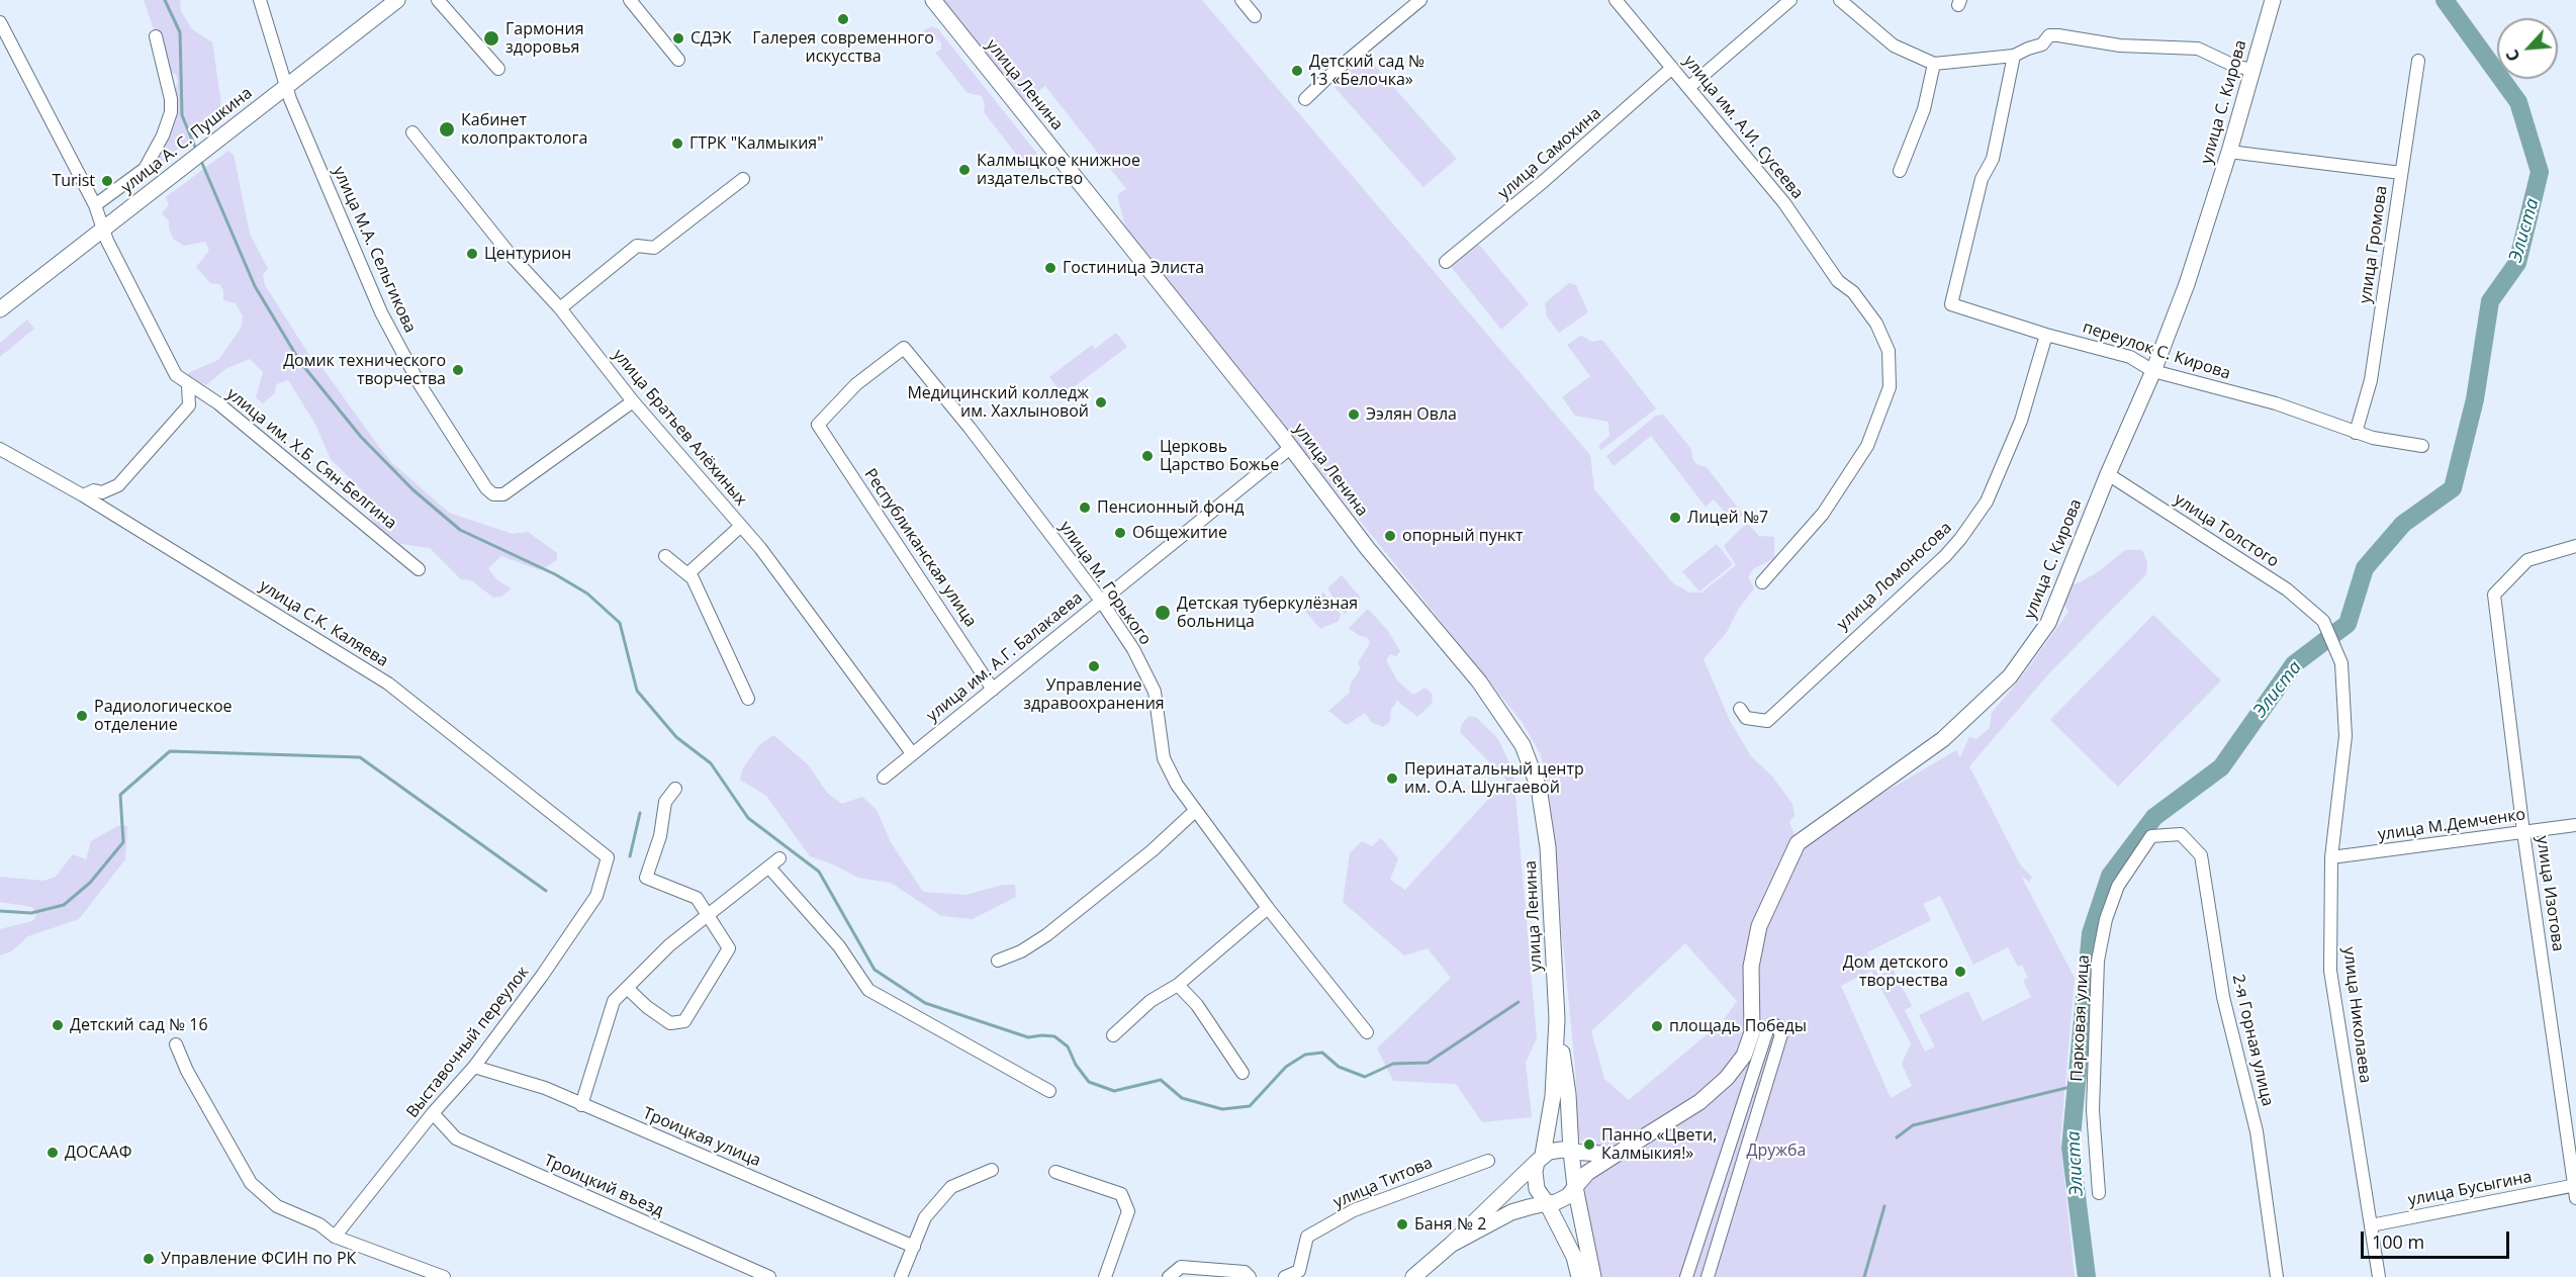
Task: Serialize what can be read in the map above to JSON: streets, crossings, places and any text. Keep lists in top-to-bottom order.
{
  "streets": {
    "main road": ["улица Ленина", "улица С. Кирова", "улица А. С. Пушкина"],
    "street": [
      "улица им. А.И. Сусеева",
      "улица Самохина",
      "улица Громова",
      "улица М.А. Сельгикова",
      "переулок С. Кирова",
      "улица Братьев Алёхиных",
      "улица им. Х.Б. Сян-Белгина",
      "улица Толстого",
      "Республиканская улица",
      "улица Ломоносова",
      "улица М. Горького",
      "улица С.К. Каляева",
      "улица им. А.Г. Балакаева",
      "улица М.Демченко",
      "улица Изотова",
      "улица Николаева",
      "Парковая улица",
      "2-я Горная улица",
      "Выставочный переулок",
      "Троицкая улица",
      "улица Титова",
      "Троицкий въезд",
      "улица Бусыгина"
    ]
  },
  "crossings": [
    ["улица Ленина", "улица С. Кирова"],
    ["улица Ленина", "улица им. А.Г. Балакаева"],
    ["улица С. Кирова", "переулок С. Кирова"],
    ["улица С. Кирова", "улица Толстого"],
    ["улица им. А.И. Сусеева", "улица Самохина"],
    ["улица А. С. Пушкина", "улица М.А. Сельгикова"],
    ["улица А. С. Пушкина", "улица им. Х.Б. Сян-Белгина"],
    ["улица Громова", "переулок С. Кирова"],
    ["улица М.А. Сельгикова", "улица Братьев Алёхиных"],
    ["переулок С. Кирова", "улица Ломоносова"],
    ["улица Братьев Алёхиных", "улица им. А.Г. Балакаева"],
    ["улица Толстого", "улица Николаева"],
    ["Республиканская улица", "улица М. Горького"],
    ["Республиканская улица", "улица им. А.Г. Балакаева"],
    ["улица М. Горького", "улица им. А.Г. Балакаева"],
    ["улица С.К. Каляева", "Выставочный переулок"],
    ["улица М.Демченко", "улица Изотова"],
    ["улица М.Демченко", "улица Николаева"],
    ["улица Изотова", "улица Бусыгина"],
    ["улица Николаева", "улица Бусыгина"],
    ["Парковая улица", "2-я Горная улица"],
    ["Выставочный переулок", "Троицкая улица"],
    ["Выставочный переулок", "Троицкий въезд"]
  ],
  "water": ["Элиста"],
  "parks": ["Дружба"],
  "places": [
    "Галерея современного искусства",
    "Гармония здоровья",
    "СДЭК",
    "Детский сад № 13 «Белочка»",
    "Кабинет колопрактолога",
    "ГТРК \"Калмыкия\"",
    "Калмыцкое книжное издательство",
    "Turist",
    "Центурион",
    "Гостиница Элиста",
    "Домик технического творчества",
    "Медицинский колледж им. Хахлыновой",
    "Ээлян Овла",
    "Церковь Царство Божье",
    "Пенсионный фонд",
    "Лицей №7",
    "Общежитие",
    "опорный пункт",
    "Детская туберкулёзная больница",
    "Управление здравоохранения",
    "Радиологическое отделение",
    "Перинатальный центр им. О.А. Шунгаевой",
    "Дом детского творчества",
    "Детский сад № 16",
    "площадь Победы",
    "Панно «Цвети, Калмыкия!»",
    "ДОСААФ",
    "Баня № 2",
    "Управление ФСИН по РК"
  ],
  "scale_bar": "100 m",
  "north": "bottom left"
}
